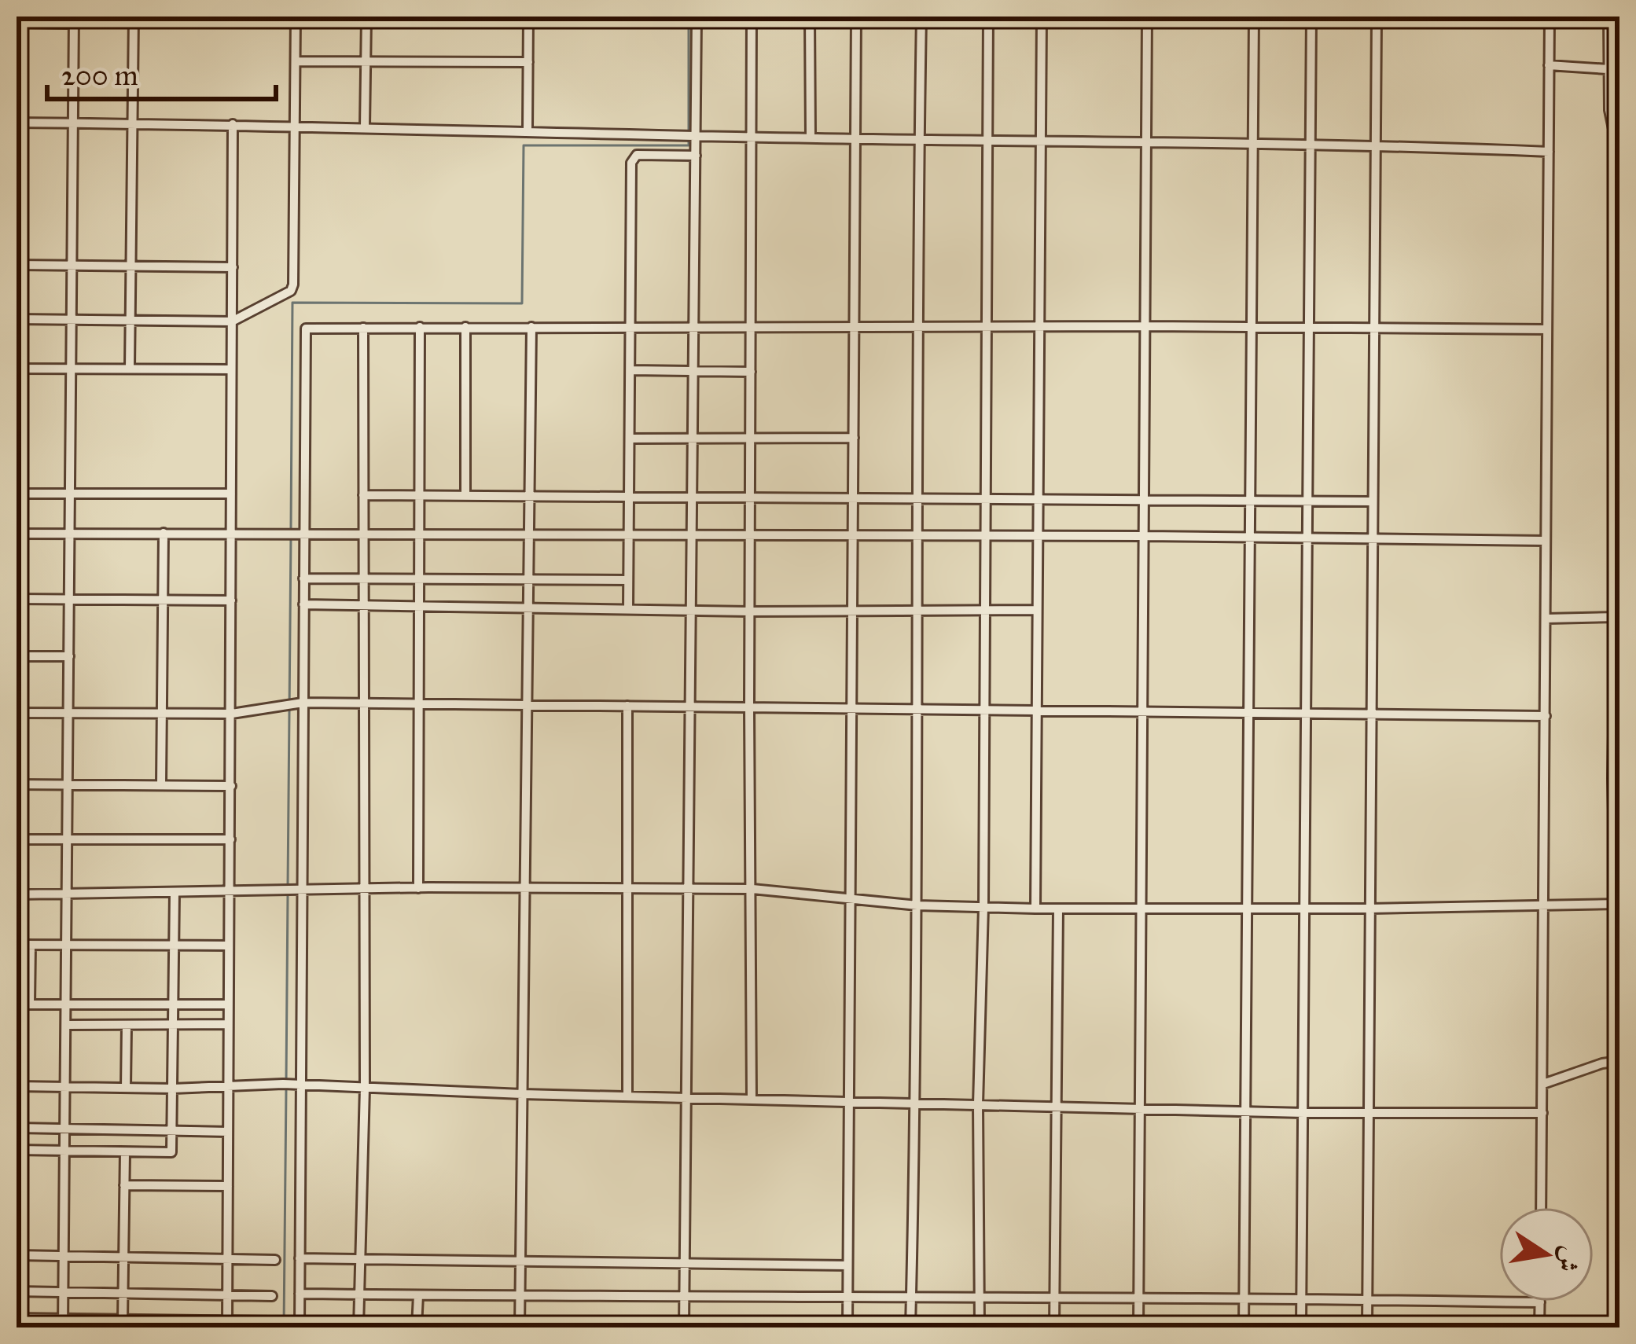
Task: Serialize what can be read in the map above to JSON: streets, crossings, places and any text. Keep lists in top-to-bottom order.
{
  "scale_bar": "200 m",
  "north": "right"
}
